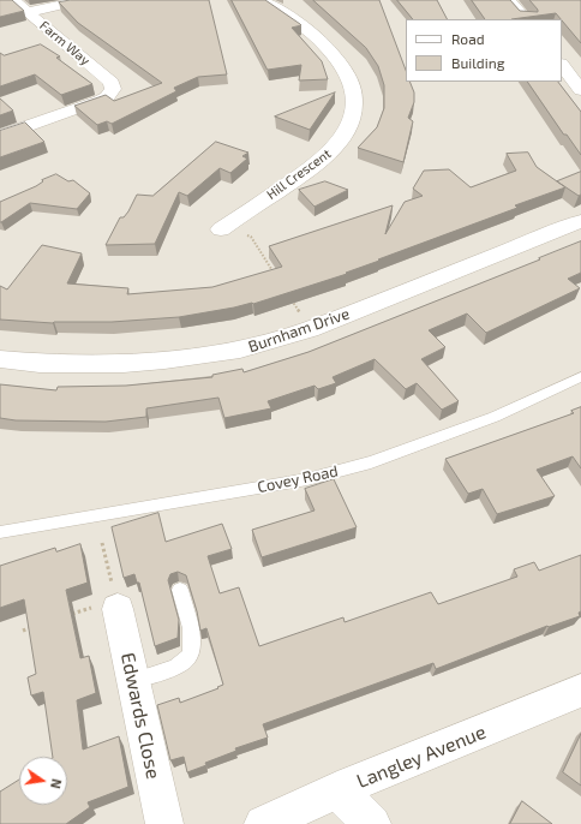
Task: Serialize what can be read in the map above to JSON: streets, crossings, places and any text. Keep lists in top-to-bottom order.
{
  "streets": {
    "street": [
      "Farm Way",
      "Hill Crescent",
      "Burnham Drive",
      "Edwards Close",
      "Langley Avenue"
    ],
    "lane": ["Covey Road"]
  },
  "legend": ["Road", "Building"],
  "north": "right"
}
